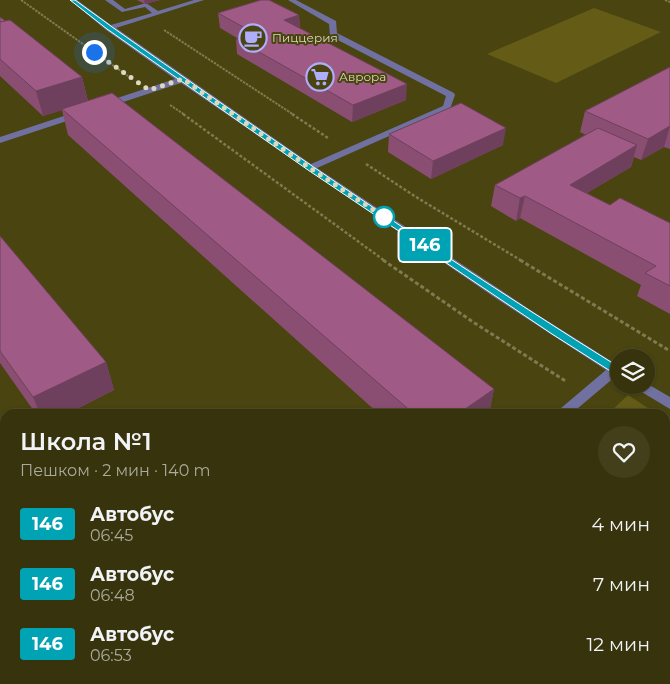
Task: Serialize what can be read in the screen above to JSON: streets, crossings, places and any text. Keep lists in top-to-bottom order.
{
  "places": {
    "cafe": ["Пиццерия"],
    "supermarket": ["Аврора"]
  },
  "lines": ["bus line 146"],
  "page": {
    "on_map": "146",
    "heading": ["Школа №1", "Пешком · 2 мин · 140 m"],
    "list": [
      {
        "mark": "146",
        "name": "Автобус",
        "note": "06:45",
        "value": "4 мин"
      },
      {
        "mark": "146",
        "name": "Автобус",
        "note": "06:48",
        "value": "7 мин"
      },
      {
        "mark": "146",
        "name": "Автобус",
        "note": "06:53",
        "value": "12 мин"
      }
    ]
  }
}
